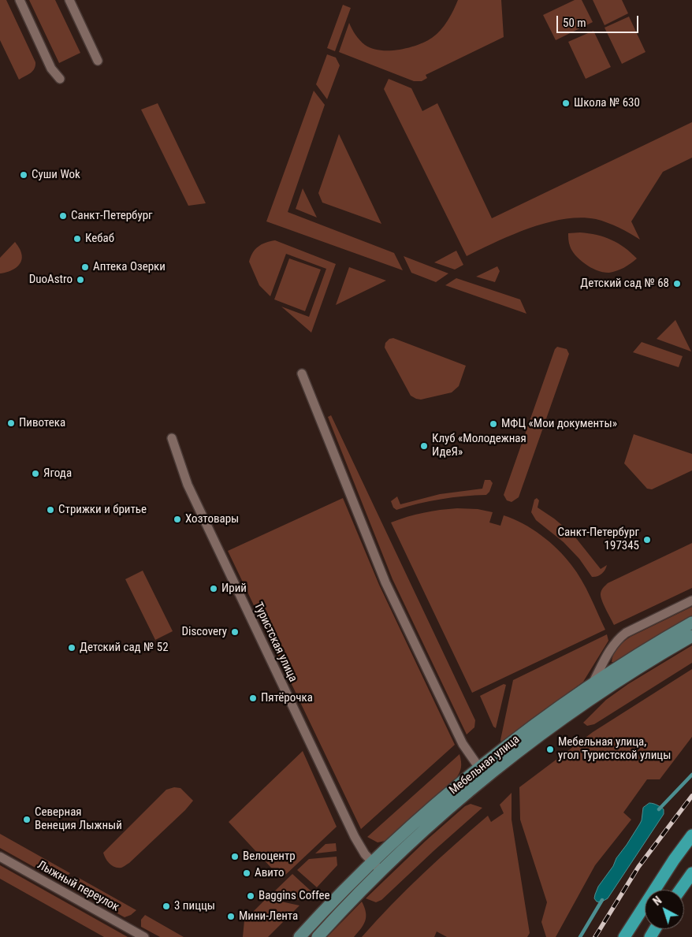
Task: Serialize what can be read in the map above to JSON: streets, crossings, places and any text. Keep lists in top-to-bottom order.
{
  "streets": {
    "street": ["Туристская улица", "Мебельная улица", "Лыжный переулок"]
  },
  "crossings": [
    ["Туристская улица", "Мебельная улица"]
  ],
  "places": [
    "Школа № 630",
    "Суши Wok",
    "Санкт-Петербург",
    "Кебаб",
    "Аптека Озерки",
    "DuoAstro",
    "Детский сад № 68",
    "Пивотека",
    "МФЦ «Мои документы»",
    "Клуб «Молодежная ИдеЯ»",
    "Ягода",
    "Стрижки и бритье",
    "Хозтовары",
    "Санкт-Петербург 197345",
    "Ирий",
    "Discovery",
    "Детский сад № 52",
    "Пятёрочка",
    "Мебельная улица, угол Туристской улицы",
    "Северная Венеция Лыжный",
    "Велоцентр",
    "Авито",
    "Baggins Coffee",
    "3 пиццы",
    "Мини-Лента"
  ],
  "scale_bar": "50 m",
  "north": "top left"
}
